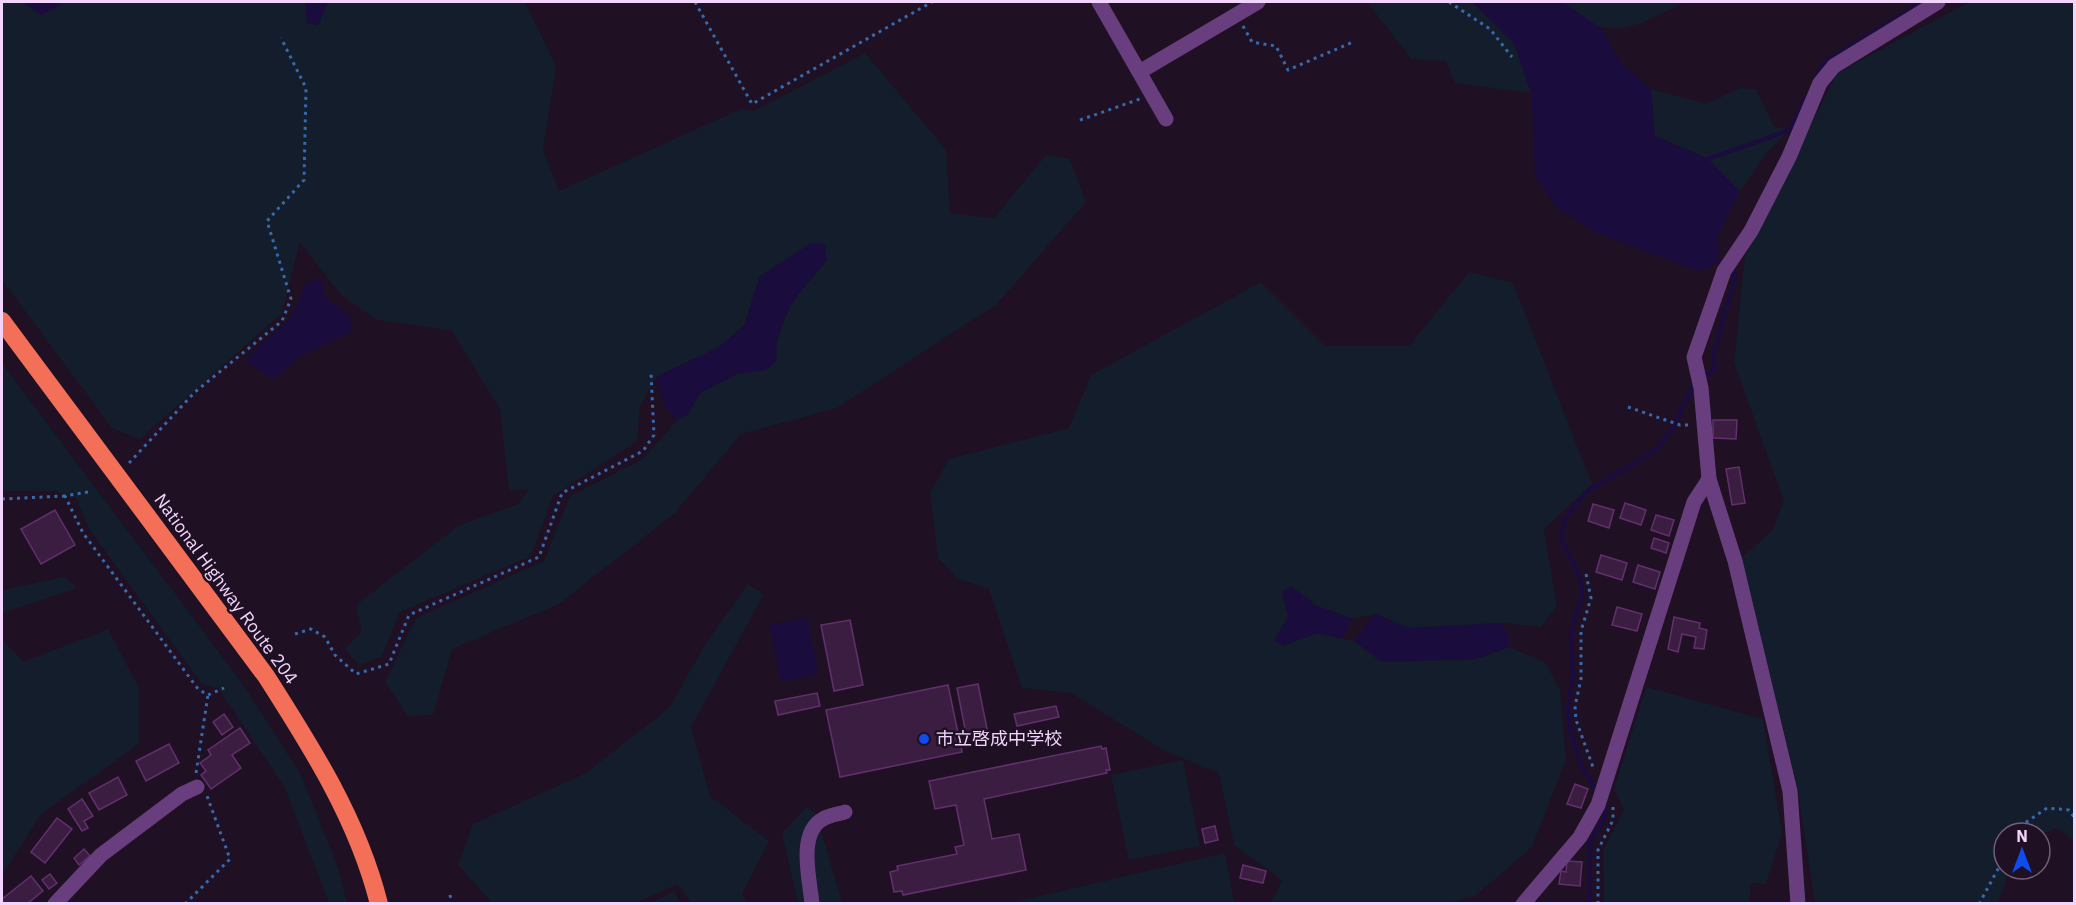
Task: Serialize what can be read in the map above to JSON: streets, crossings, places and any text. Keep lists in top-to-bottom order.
{
  "streets": {
    "highway": ["National Highway Route 204"]
  },
  "places": ["市立啓成中学校"],
  "north": "top"
}
